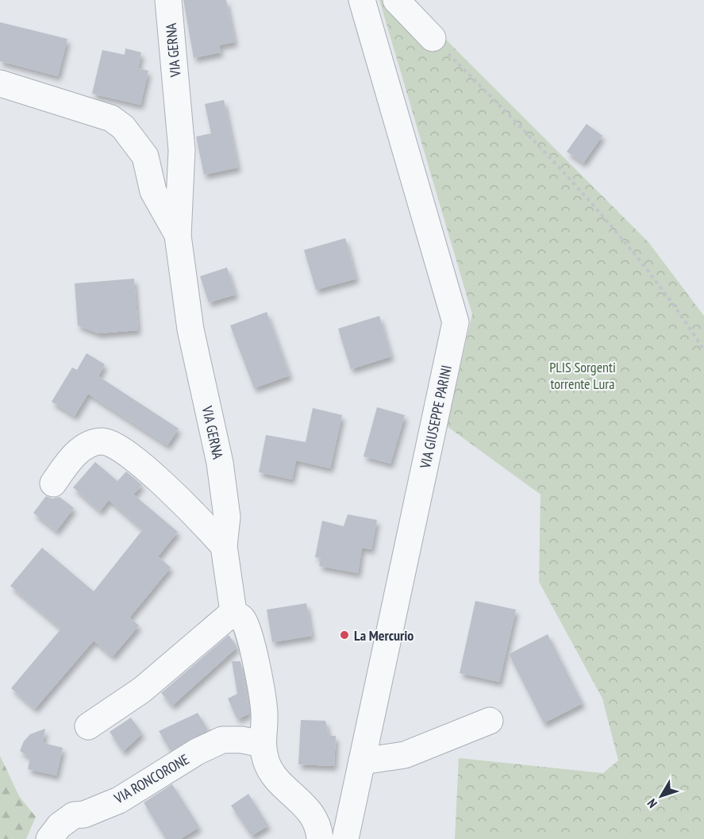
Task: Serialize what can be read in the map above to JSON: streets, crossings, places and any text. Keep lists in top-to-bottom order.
{
  "streets": {
    "street": ["VIA GERNA", "VIA GIUSEPPE PARINI", "VIA RONCORONE"]
  },
  "crossings": [
    ["VIA GERNA", "VIA RONCORONE"]
  ],
  "parks": ["PLIS Sorgenti torrente Lura"],
  "places": ["La Mercurio"],
  "north": "bottom left"
}
